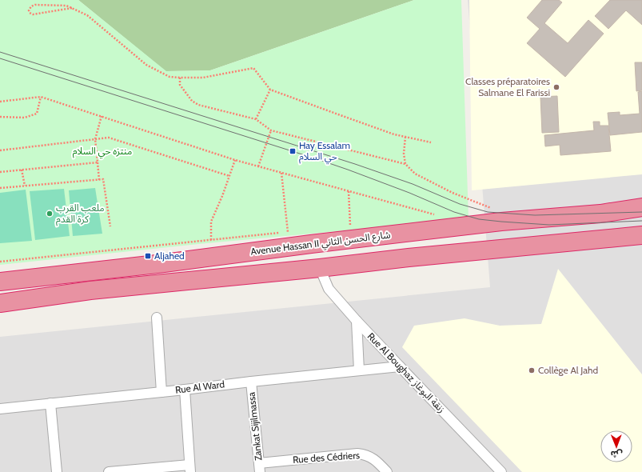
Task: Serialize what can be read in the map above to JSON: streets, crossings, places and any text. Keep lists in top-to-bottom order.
{
  "streets": {
    "highway": ["Avenue Hassan II شارع الحسن الثاني"],
    "street": [
      "Rue Al Boughaz زنقة البوغاز",
      "Rue Al Ward",
      "Zankat Sijilmassa",
      "Rue des Cédriers"
    ]
  },
  "crossings": [
    ["Rue Al Boughaz زنقة البوغاز", "Rue Al Ward"],
    ["Rue Al Ward", "Zankat Sijilmassa"],
    ["Zankat Sijilmassa", "Rue des Cédriers"]
  ],
  "parks": ["منتزه حي السلام"],
  "places": {
    "other": ["Classes préparatoires Salmane El Farissi", "ملعب القرب كرة القدم", "Collège Al Jahd"],
    "transit": ["Hay Essalam حي السلام", "Aljahed"]
  },
  "north": "bottom"
}
